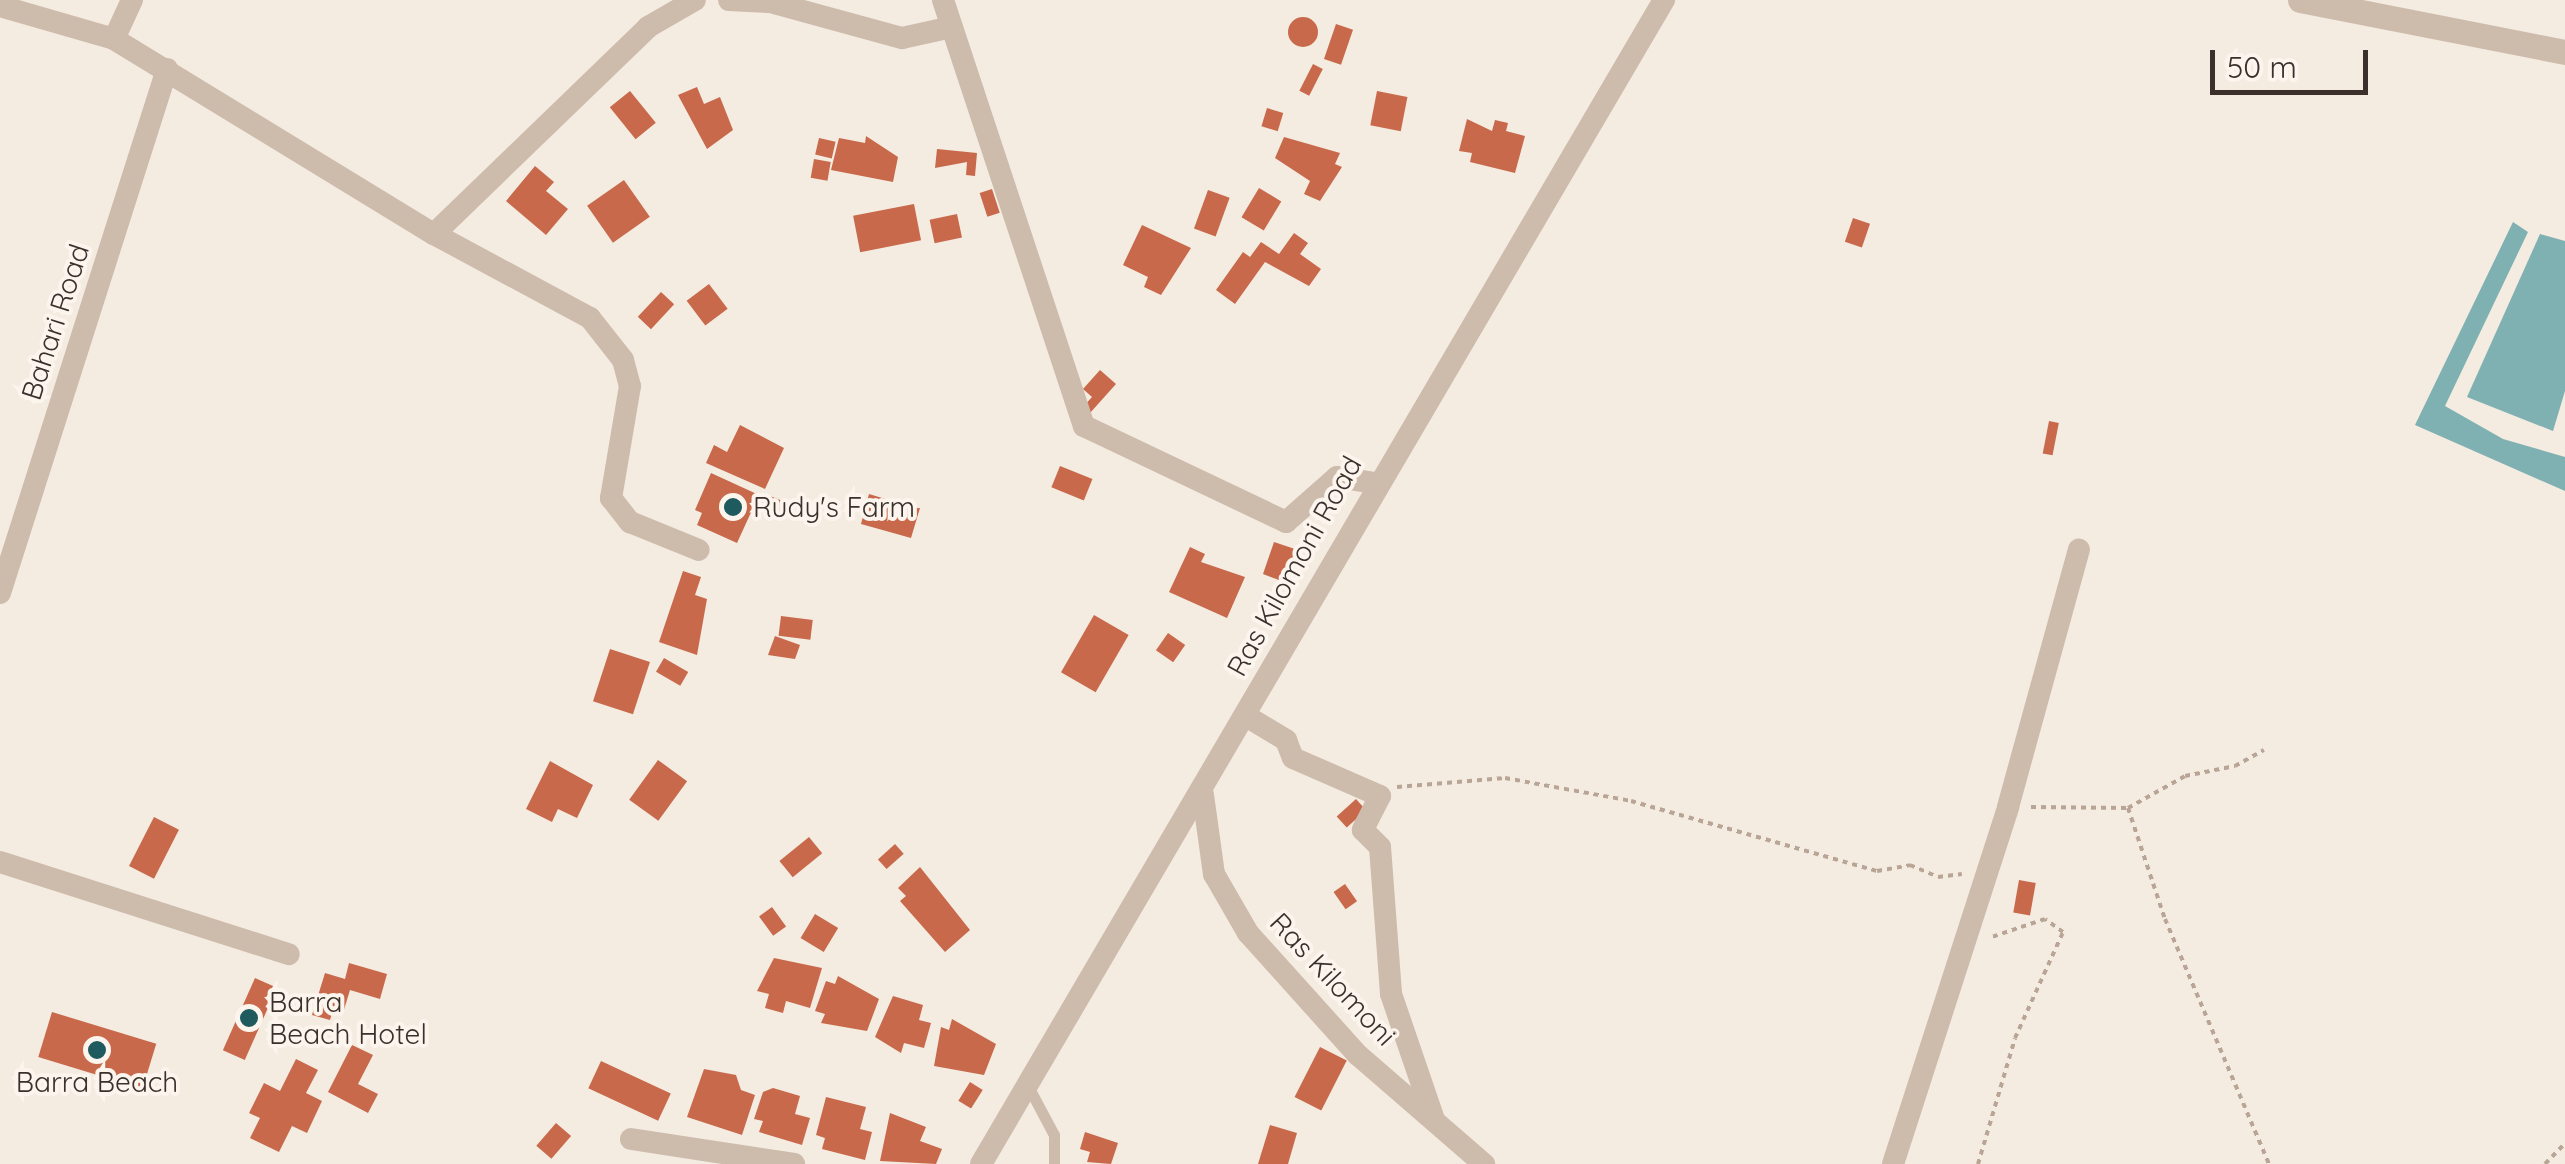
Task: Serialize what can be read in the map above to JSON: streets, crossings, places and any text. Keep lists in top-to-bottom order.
{
  "streets": {
    "street": ["Bahari Road", "Ras Kilomoni Road", "Ras Kilomoni"]
  },
  "crossings": [
    ["Ras Kilomoni Road", "Ras Kilomoni"]
  ],
  "places": ["Rudy's Farm", "Barra Beach Hotel", "Barra Beach"],
  "scale_bar": "50 m"
}
